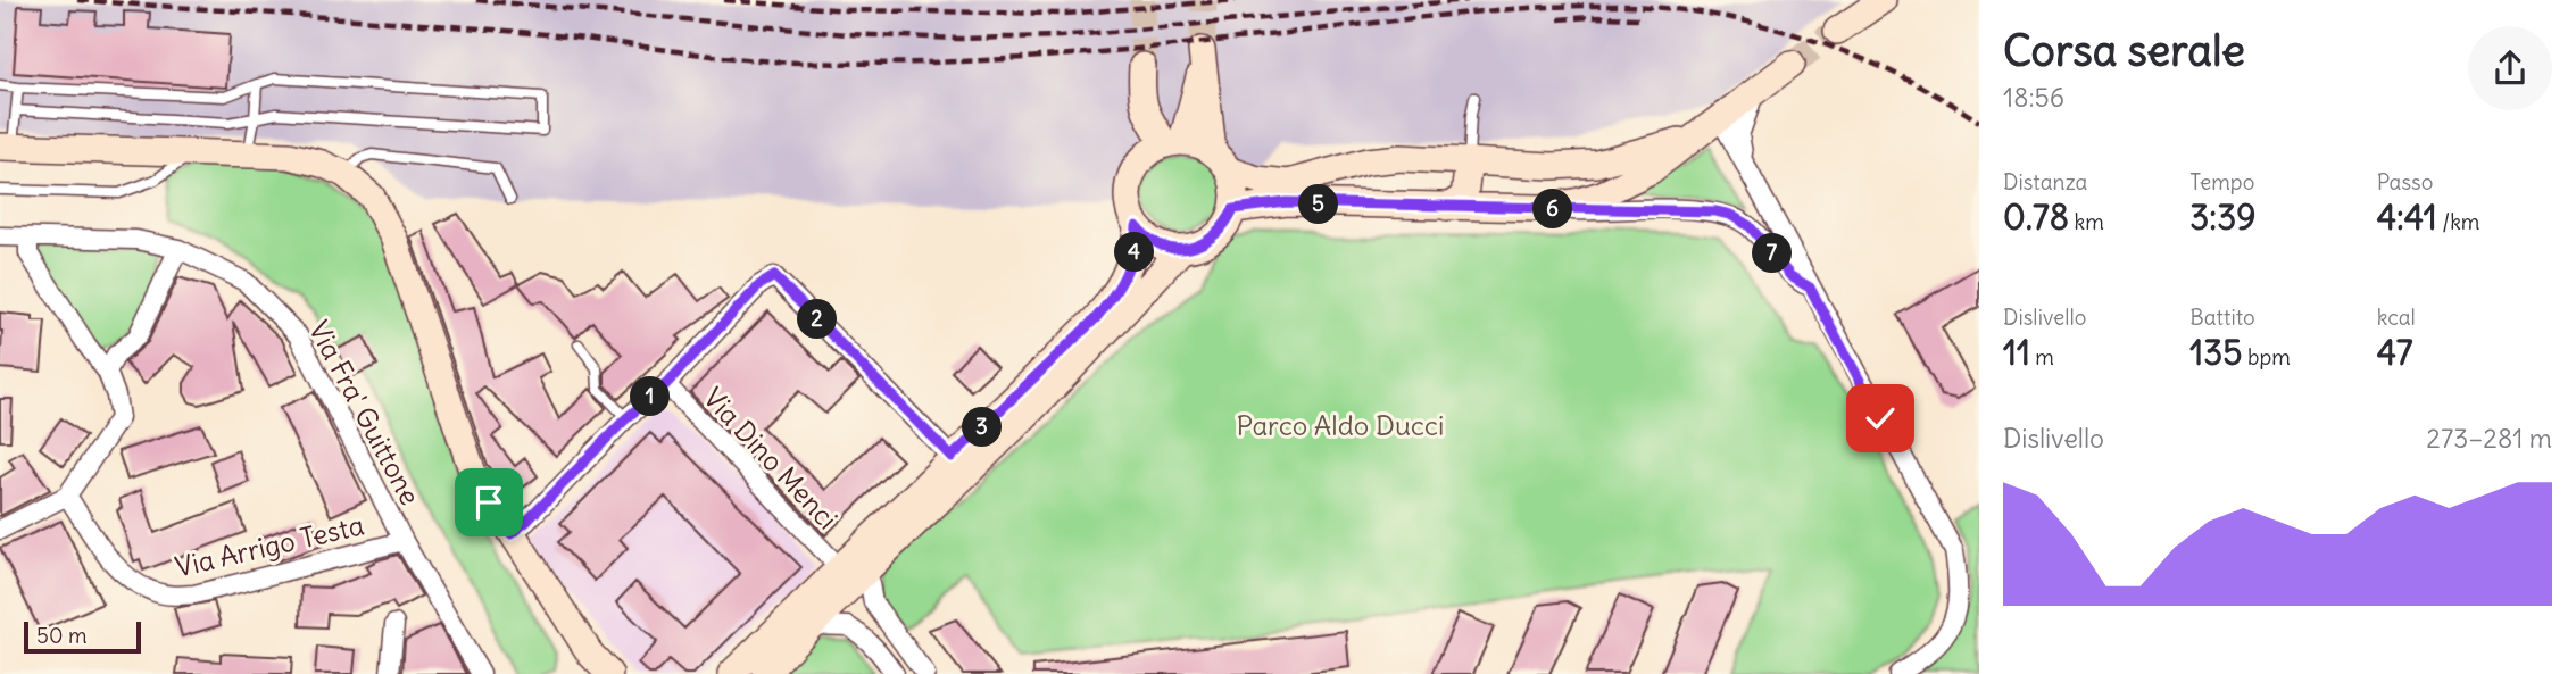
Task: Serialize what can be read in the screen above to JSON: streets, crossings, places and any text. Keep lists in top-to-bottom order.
{
  "streets": {
    "street": ["Via Fra' Guittone", "Via Dino Menci", "Via Arrigo Testa"]
  },
  "crossings": [
    ["Via Fra' Guittone", "Via Arrigo Testa"]
  ],
  "parks": ["Parco Aldo Ducci"],
  "scale_bar": "50 m",
  "page": {
    "heading": ["Corsa serale", "18:56"],
    "stats": [
      ["Distanza", "0.78 km"],
      ["Tempo", "3:39"],
      ["Passo", "4:41 /km"],
      ["Dislivello", "11 m"],
      ["Battito", "135 bpm"],
      ["kcal", "47"]
    ],
    "pins": [
      "5",
      "6",
      "4",
      "7",
      "2",
      "1",
      "3"
    ],
    "chart": ["Dislivello", "273–281 m"],
    "scale": "50 m"
  }
}
